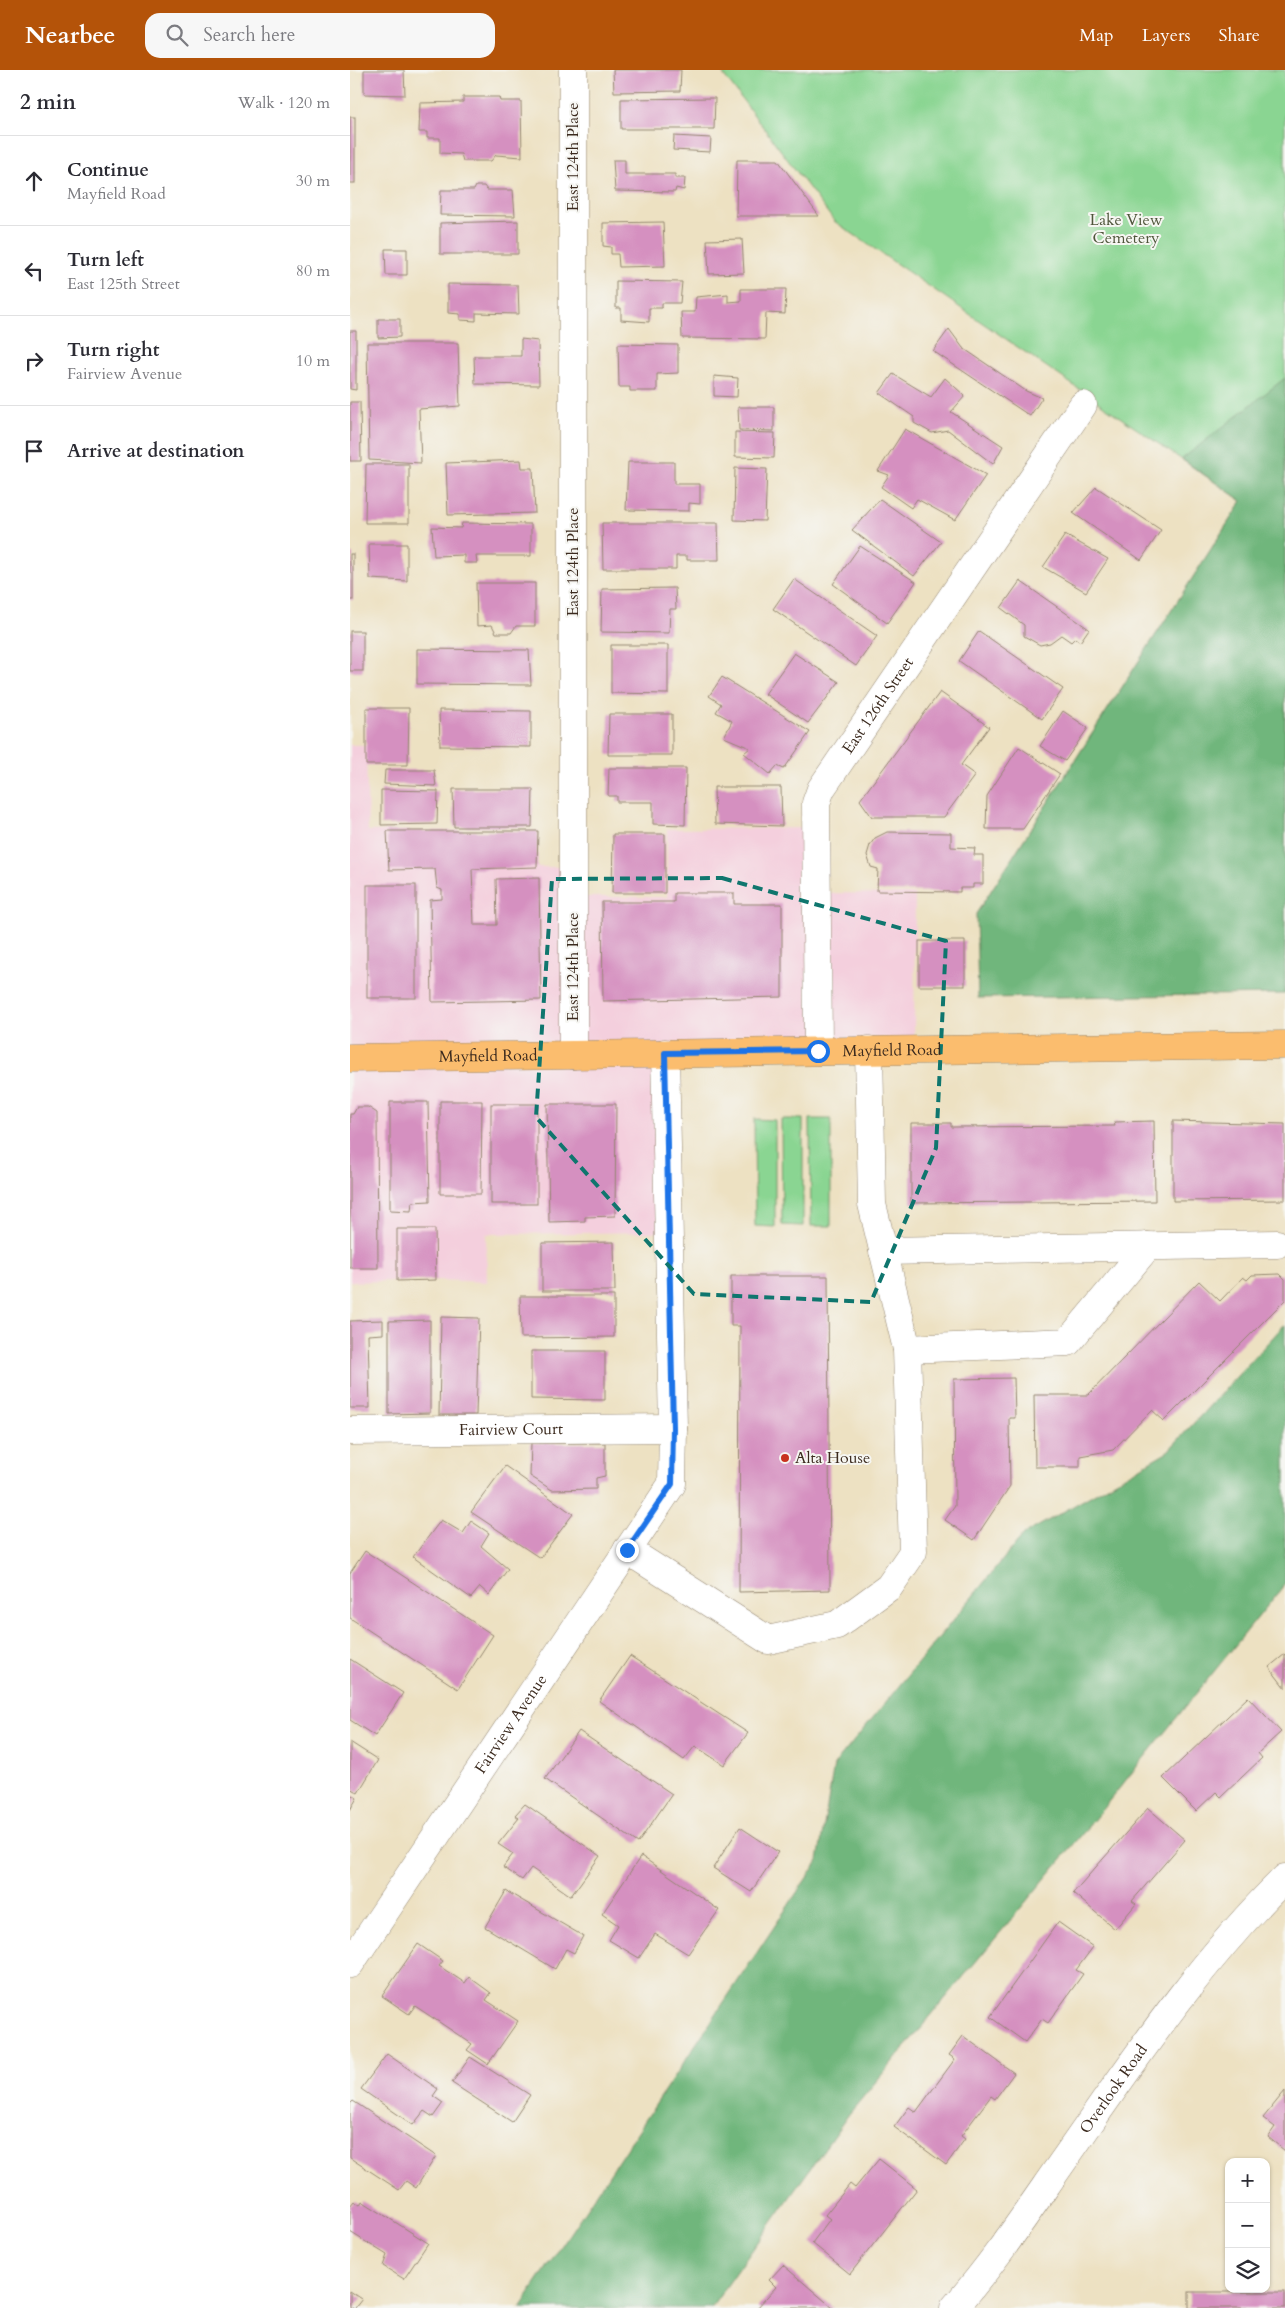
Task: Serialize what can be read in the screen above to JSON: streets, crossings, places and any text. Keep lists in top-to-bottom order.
{
  "streets": {
    "main road": ["Mayfield Road"],
    "street": [
      "East 124th Place",
      "East 126th Street",
      "Fairview Court",
      "Fairview Avenue",
      "Overlook Road"
    ]
  },
  "crossings": [
    ["East 124th Place", "Mayfield Road"],
    ["East 126th Street", "Mayfield Road"],
    ["Fairview Court", "Fairview Avenue"]
  ],
  "parks": ["Lake View Cemetery"],
  "places": ["Alta House"],
  "page": {
    "header": "Nearbee",
    "search": "Search here",
    "nav": ["Map", "Layers", "Share"],
    "heading": ["2 min", "Walk · 120 m"],
    "list": [
      ["Continue", "Mayfield Road", "30 m"],
      ["Turn left", "East 125th Street", "80 m"],
      ["Turn right", "Fairview Avenue", "10 m"],
      "Arrive at destination"
    ],
    "map_buttons": ["+", "−"]
  }
}
